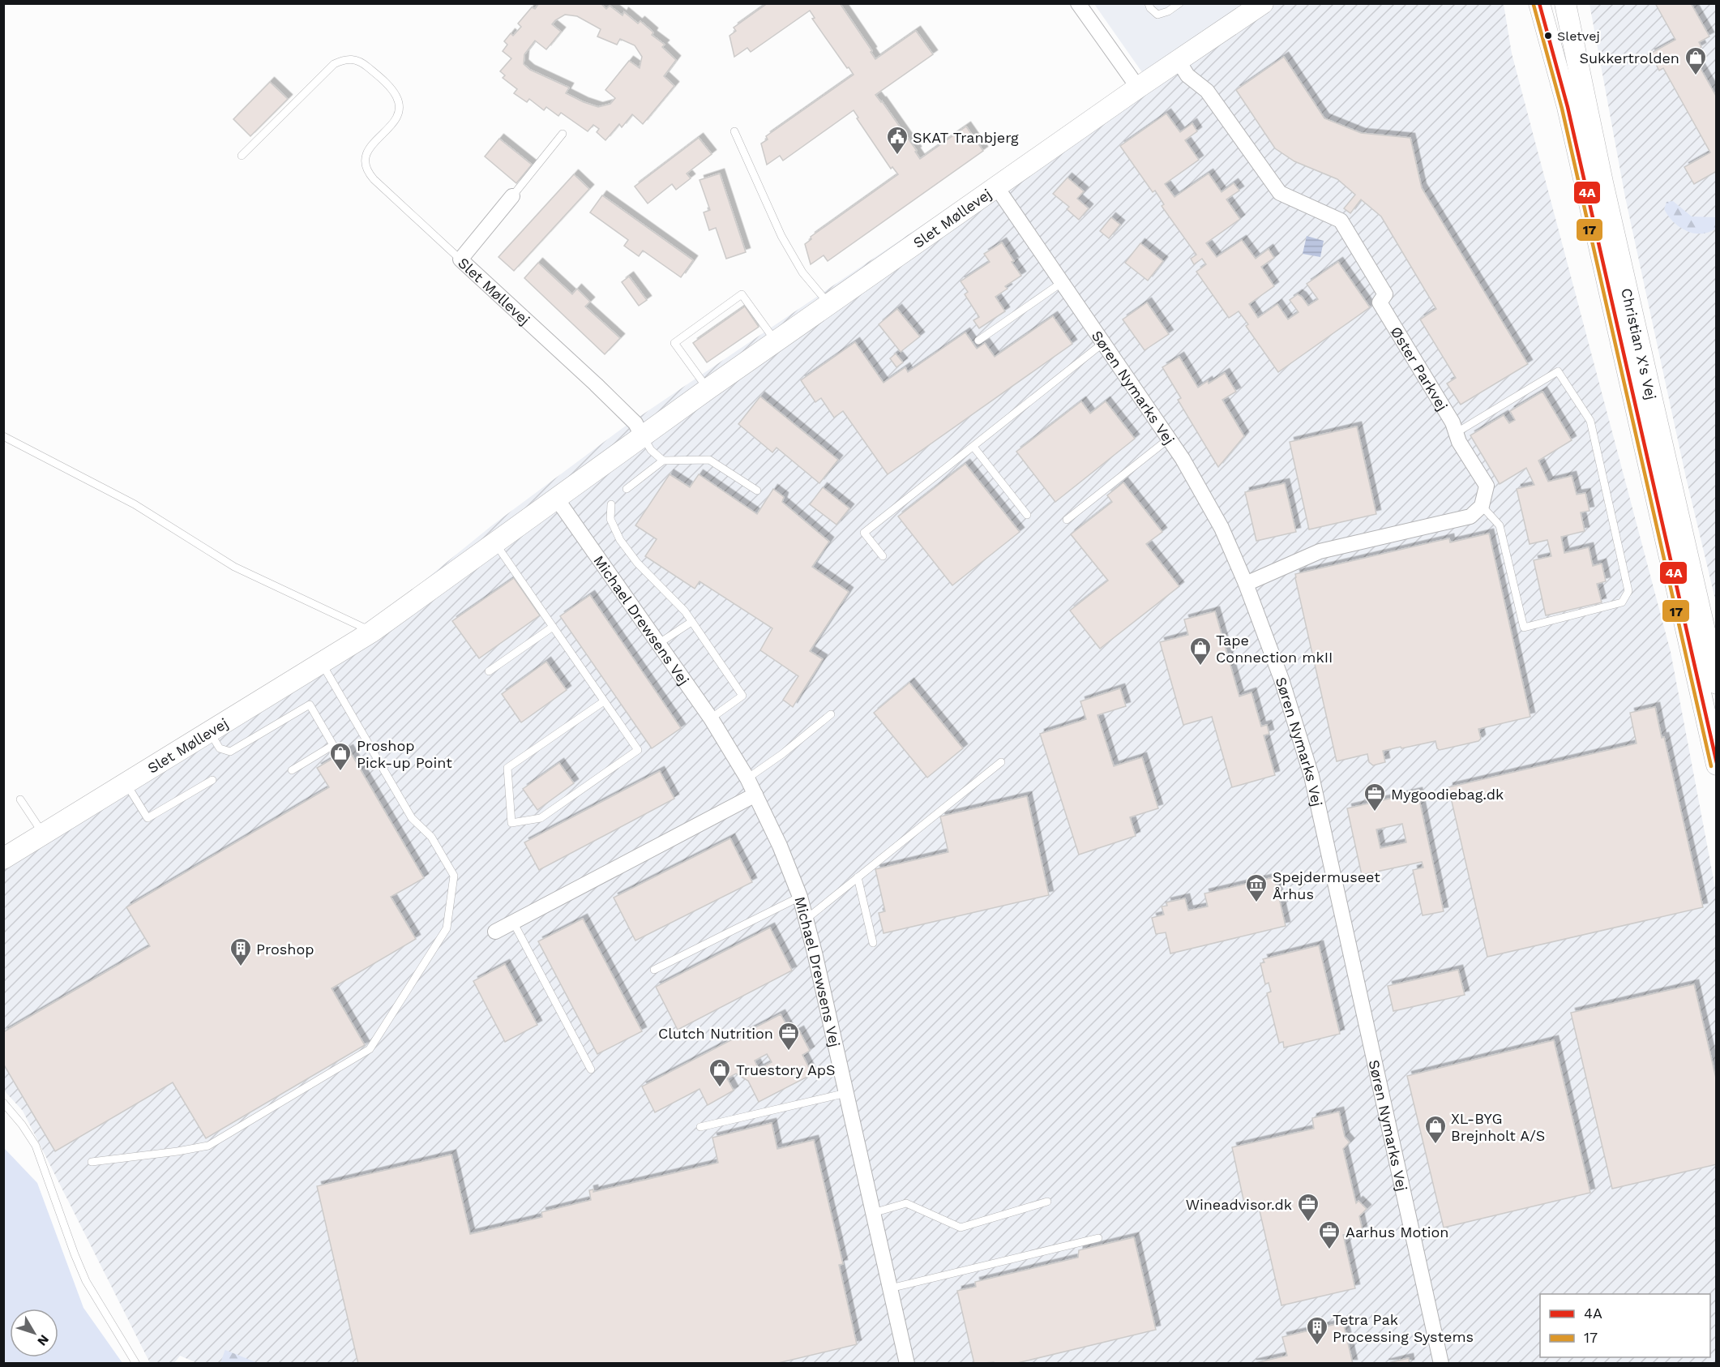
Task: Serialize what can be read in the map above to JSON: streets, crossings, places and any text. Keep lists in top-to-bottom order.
{
  "streets": {
    "street": [
      "Slet Møllevej",
      "Christian X's Vej",
      "Øster Parkvej",
      "Søren Nymarks Vej",
      "Michael Drewsens Vej"
    ]
  },
  "crossings": [
    ["Slet Møllevej", "Øster Parkvej"],
    ["Slet Møllevej", "Søren Nymarks Vej"],
    ["Slet Møllevej", "Michael Drewsens Vej"]
  ],
  "places": {
    "other": ["Sletvej"],
    "shop": [
      "Sukkertrolden",
      "Tape Connection mkII",
      "Proshop Pick-up Point",
      "Truestory ApS",
      "XL-BYG Brejnholt A/S"
    ],
    "public building": ["SKAT Tranbjerg"],
    "office": [
      "Mygoodiebag.dk",
      "Clutch Nutrition",
      "Wineadvisor.dk",
      "Aarhus Motion"
    ],
    "museum": ["Spejdermuseet Århus"],
    "building": ["Proshop", "Tetra Pak Processing Systems"]
  },
  "lines": ["transit line 4A", "transit line 17"],
  "legend": ["4A", "17"],
  "north": "bottom right"
}
